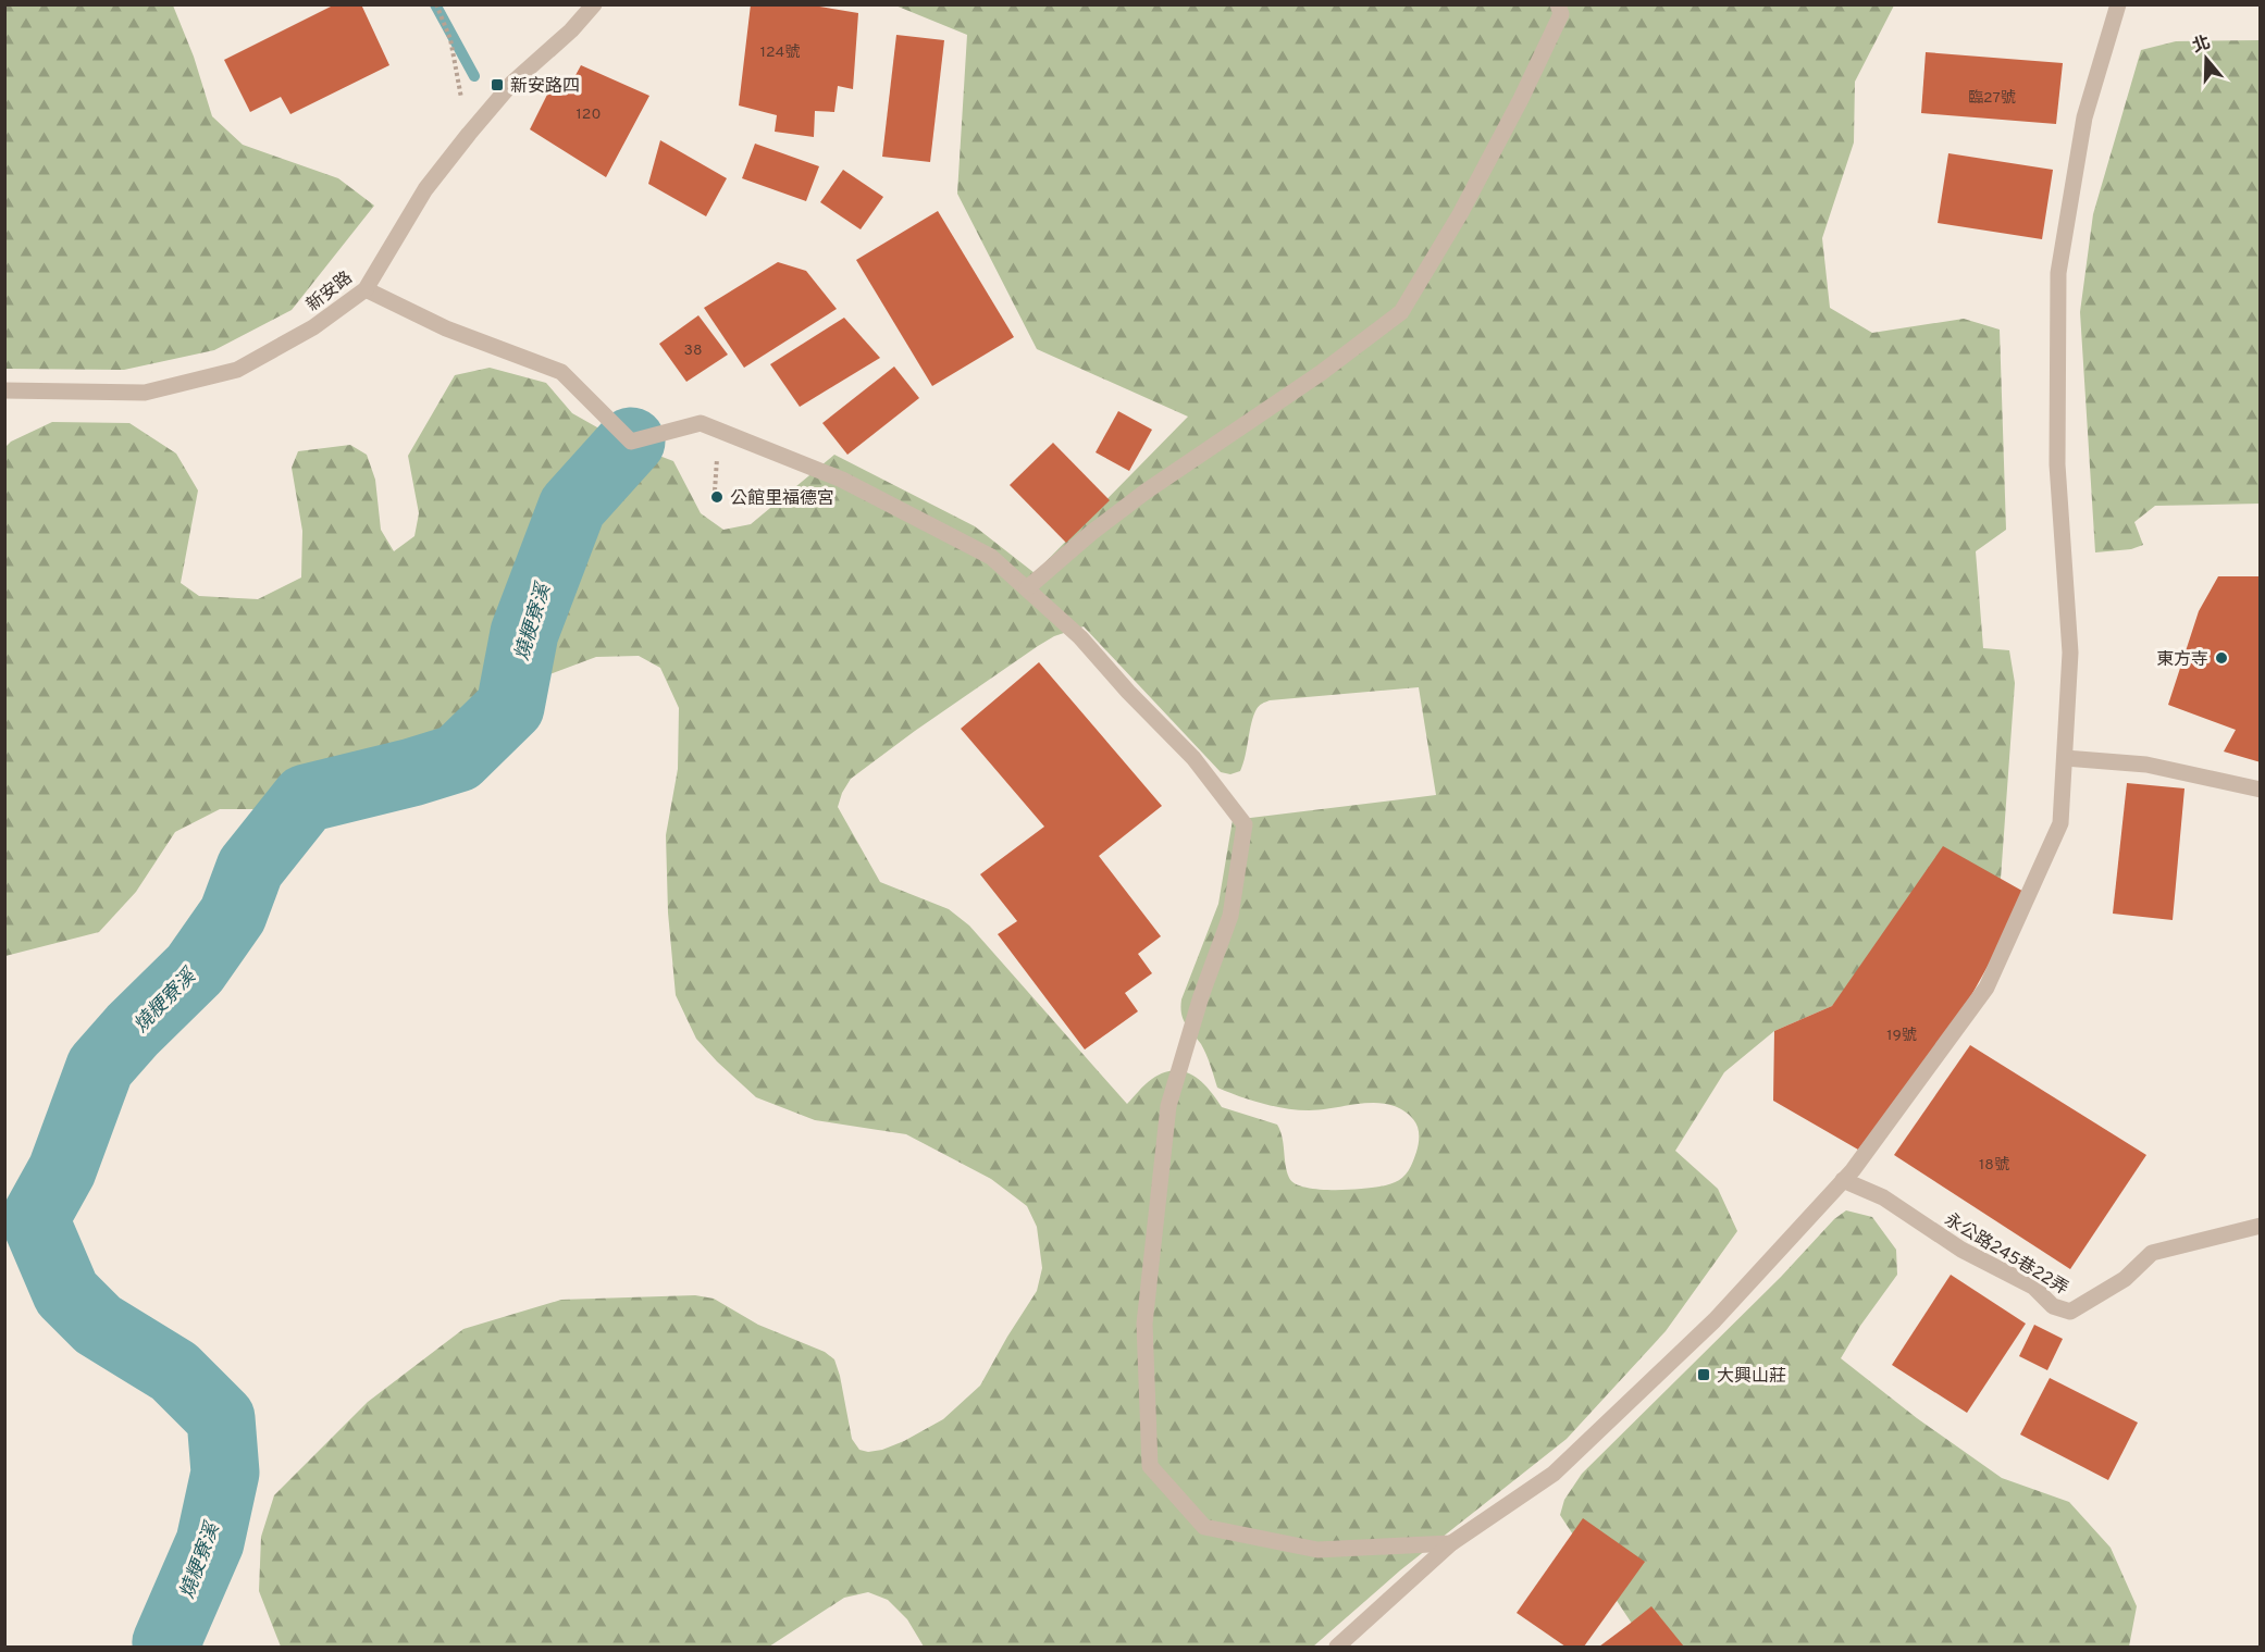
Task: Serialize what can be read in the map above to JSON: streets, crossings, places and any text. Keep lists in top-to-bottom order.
{
  "streets": {
    "street": ["新安路", "永公路245巷22弄"]
  },
  "water": ["燒粳寮溪"],
  "places": {
    "transit": ["新安路四", "大興山莊"],
    "other": ["公館里福德宮", "東方寺"]
  },
  "house_numbers": [
    "124號",
    "臨27號",
    "120",
    "38",
    "19號",
    "18號"
  ],
  "north": "top"
}
